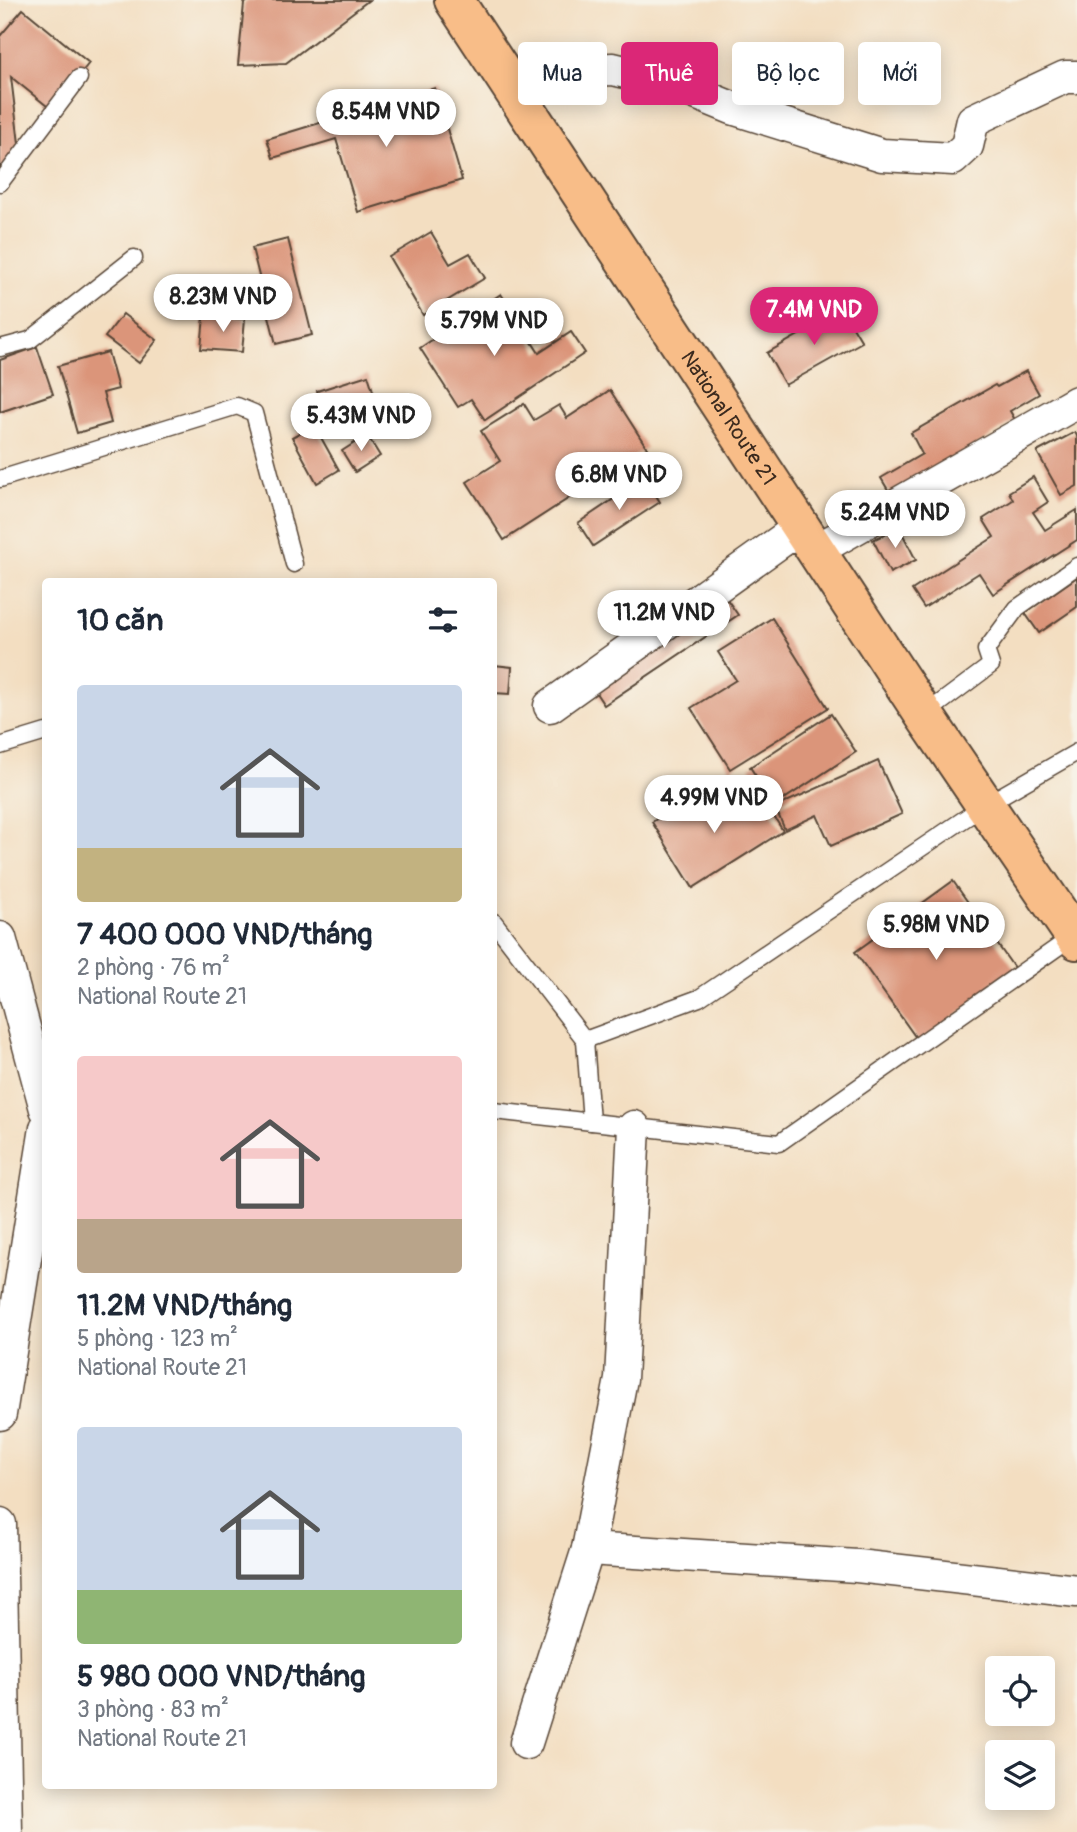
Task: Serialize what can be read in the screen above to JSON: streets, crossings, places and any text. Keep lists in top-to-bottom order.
{
  "streets": {
    "highway": ["National Route 21"]
  },
  "page": {
    "chip": [
      "Mua",
      "Thuê",
      "Bộ lọc",
      "Mới"
    ],
    "price": [
      "8.54M VND",
      "8.23M VND",
      "7.4M VND",
      "5.79M VND",
      "5.43M VND",
      "6.8M VND",
      "5.24M VND",
      "11.2M VND",
      "4.99M VND",
      "5.98M VND"
    ],
    "heading": "10 căn",
    "list": [
      {
        "name": "7 400 000 VND/tháng",
        "note": "2 phòng · 76 m² · National Route 21"
      },
      {
        "name": "11.2M VND/tháng",
        "note": "5 phòng · 123 m² · National Route 21"
      },
      {
        "name": "5 980 000 VND/tháng",
        "note": "3 phòng · 83 m² · National Route 21"
      }
    ]
  }
}
